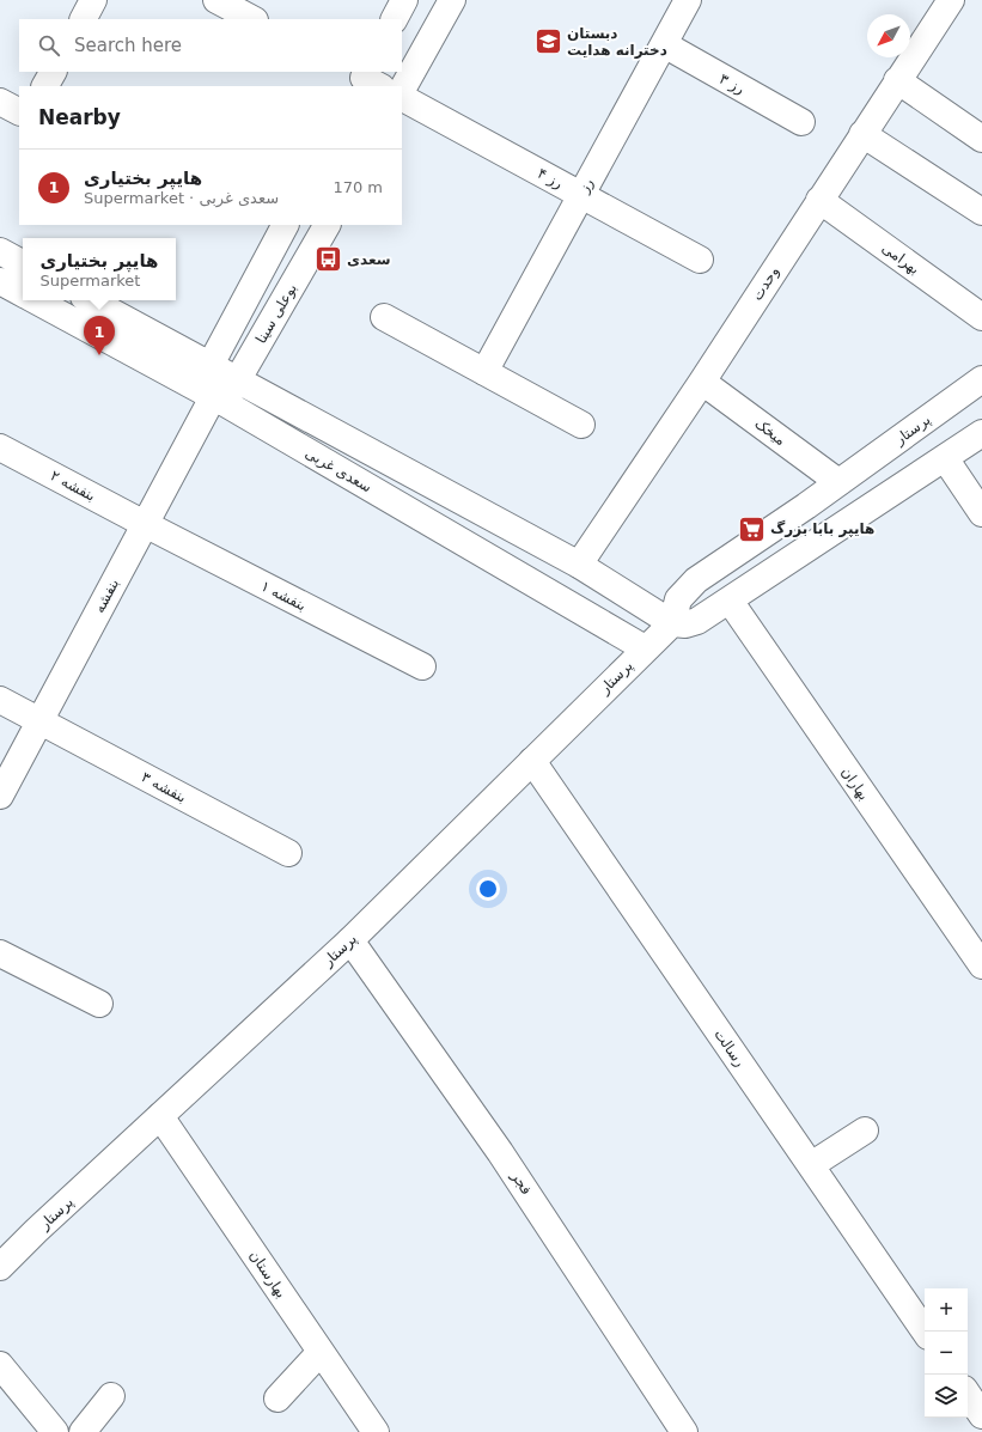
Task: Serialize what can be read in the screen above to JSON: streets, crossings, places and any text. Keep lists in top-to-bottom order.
{
  "streets": {
    "street": [
      "رز ۳",
      "رز ۴",
      "رز",
      "بهرامی",
      "وحدت",
      "بوعلی سینا",
      "پرستار",
      "میخک",
      "سعدی غربی",
      "بنفشه ۲",
      "بنفشه",
      "بنفشه ۱",
      "بهاران",
      "بنفشه ۳",
      "رسالت",
      "فجر",
      "بهارستان"
    ]
  },
  "crossings": [
    ["رز ۳", "رز"],
    ["رز ۴", "رز"],
    ["بهرامی", "وحدت"],
    ["وحدت", "میخک"],
    ["بوعلی سینا", "سعدی غربی"],
    ["بوعلی سینا", "بنفشه"],
    ["پرستار", "میخک"],
    ["پرستار", "سعدی غربی"],
    ["پرستار", "رسالت"],
    ["پرستار", "فجر"],
    ["پرستار", "بهارستان"],
    ["سعدی غربی", "بنفشه"],
    ["بنفشه ۲", "بنفشه"],
    ["بنفشه ۲", "بنفشه ۱"],
    ["بنفشه", "بنفشه ۱"],
    ["بنفشه", "بنفشه ۳"]
  ],
  "places": {
    "school or university": ["دبستان دخترانه هدایت"],
    "bus stop": ["سعدی"],
    "supermarket": ["هایپر بابا بزرگ"]
  },
  "north": "bottom left",
  "page": {
    "search": "Search here",
    "heading": "Nearby",
    "list": [
      {
        "mark": "1",
        "name": "هایپر بختیاری",
        "note": "Supermarket · سعدی غربی",
        "value": "170 m"
      }
    ],
    "popup": ["هایپر بختیاری", "Supermarket"],
    "pins": "1",
    "map_buttons": ["+", "−"]
  }
}
